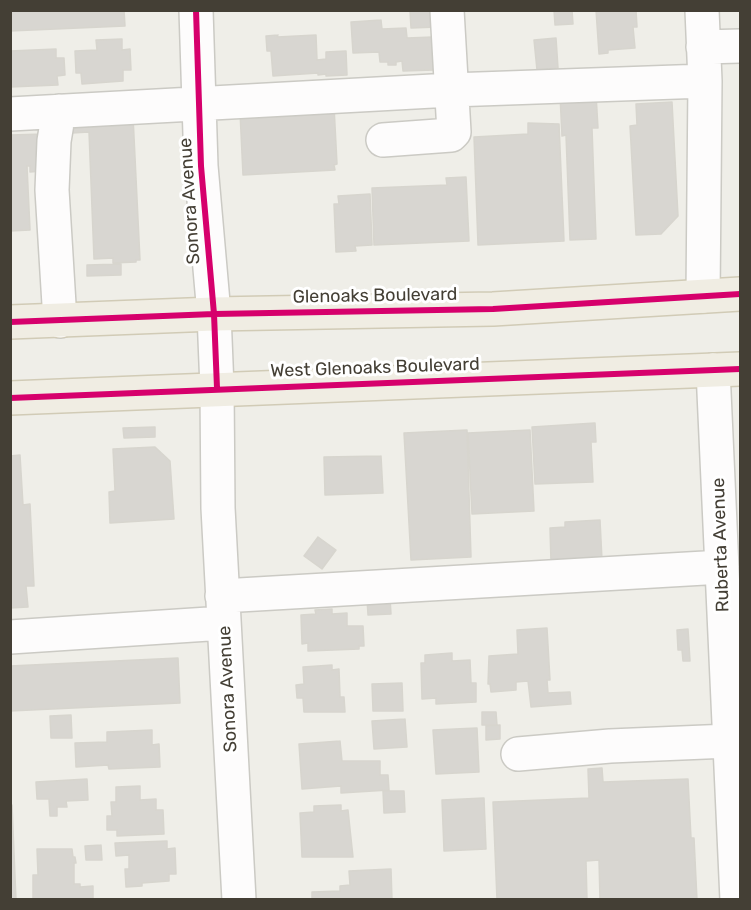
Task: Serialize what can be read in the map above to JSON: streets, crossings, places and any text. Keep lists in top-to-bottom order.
{
  "streets": {
    "main road": ["Glenoaks Boulevard", "West Glenoaks Boulevard"],
    "street": ["Sonora Avenue", "Ruberta Avenue"]
  },
  "crossings": [
    ["Sonora Avenue", "Glenoaks Boulevard"],
    ["Sonora Avenue", "West Glenoaks Boulevard"],
    ["West Glenoaks Boulevard", "Ruberta Avenue"]
  ]
}
